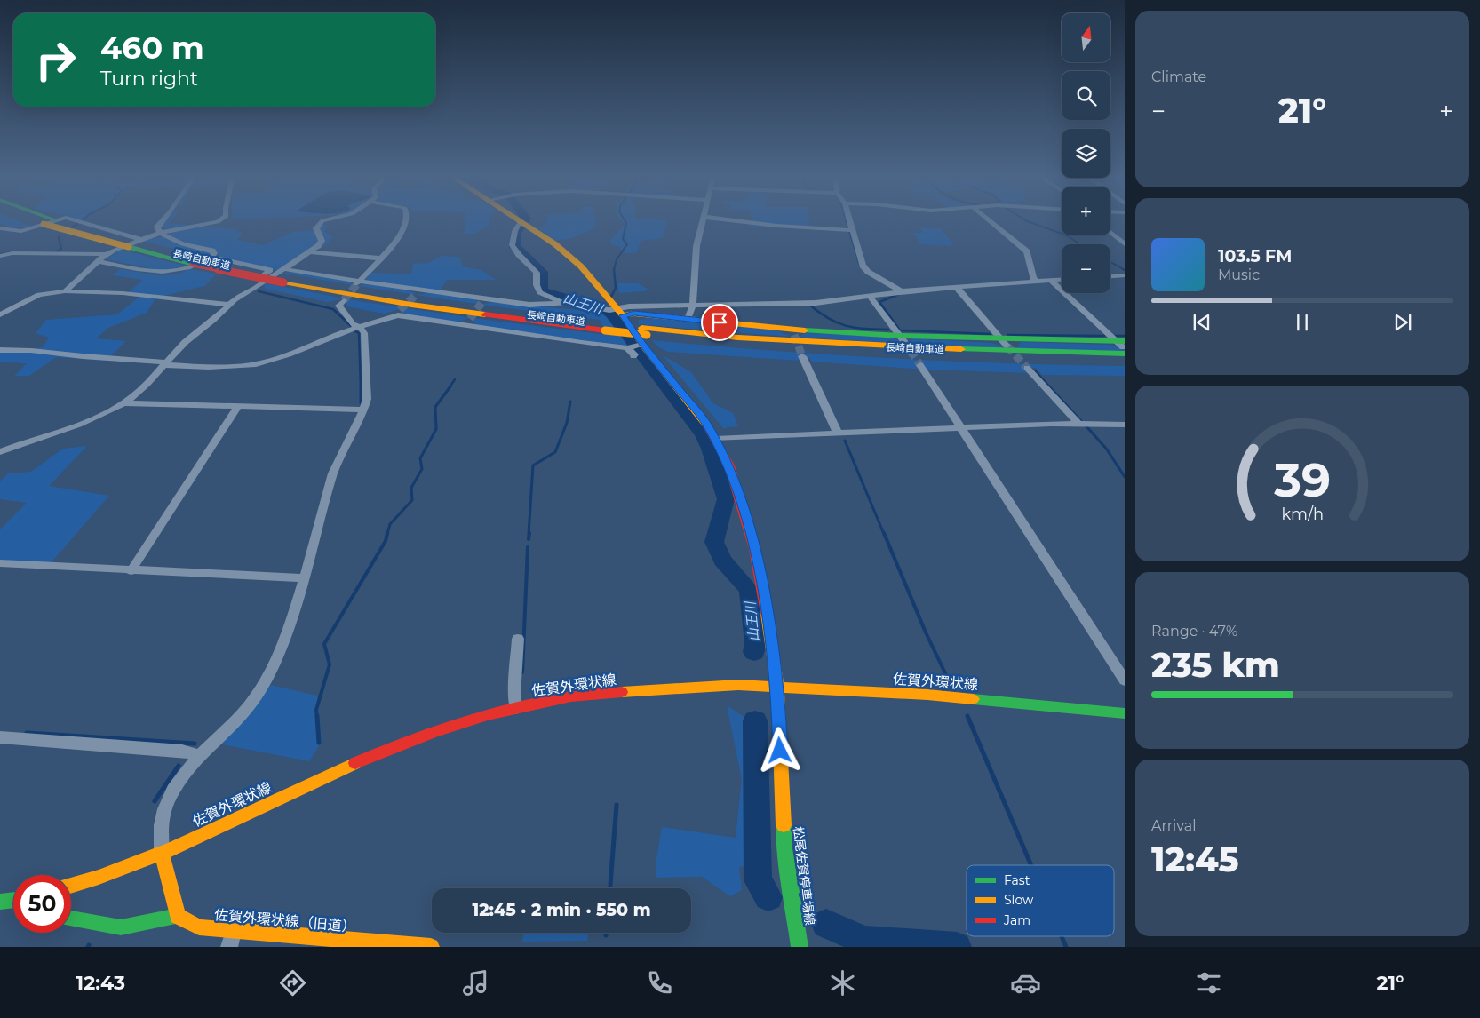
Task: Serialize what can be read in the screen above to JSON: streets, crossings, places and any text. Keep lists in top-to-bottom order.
{
  "streets": {
    "main road": [
      "長崎自動車道",
      "佐賀外環状線",
      "松尾佐賀停車場線",
      "佐賀外環状線（旧道）"
    ]
  },
  "crossings": [
    ["佐賀外環状線", "松尾佐賀停車場線"]
  ],
  "water": ["山王川"],
  "legend": ["Fast", "Slow", "Jam"],
  "north": "top",
  "page": {
    "tile": [
      "Climate",
      ["Range · 47%", "235 km"],
      ["Arrival", "12:45"]
    ],
    "map_buttons": ["+", "−"],
    "turn": ["460 m", "Turn right"],
    "heat": ["−", "21°", "+"],
    "song": ["103.5 FM", "Music"],
    "limit": "50",
    "trip": "12:45 · 2 min · 550 m",
    "tabs": ["12:43", "21°"],
    "gauge": ["39", "km/h"]
  }
}
